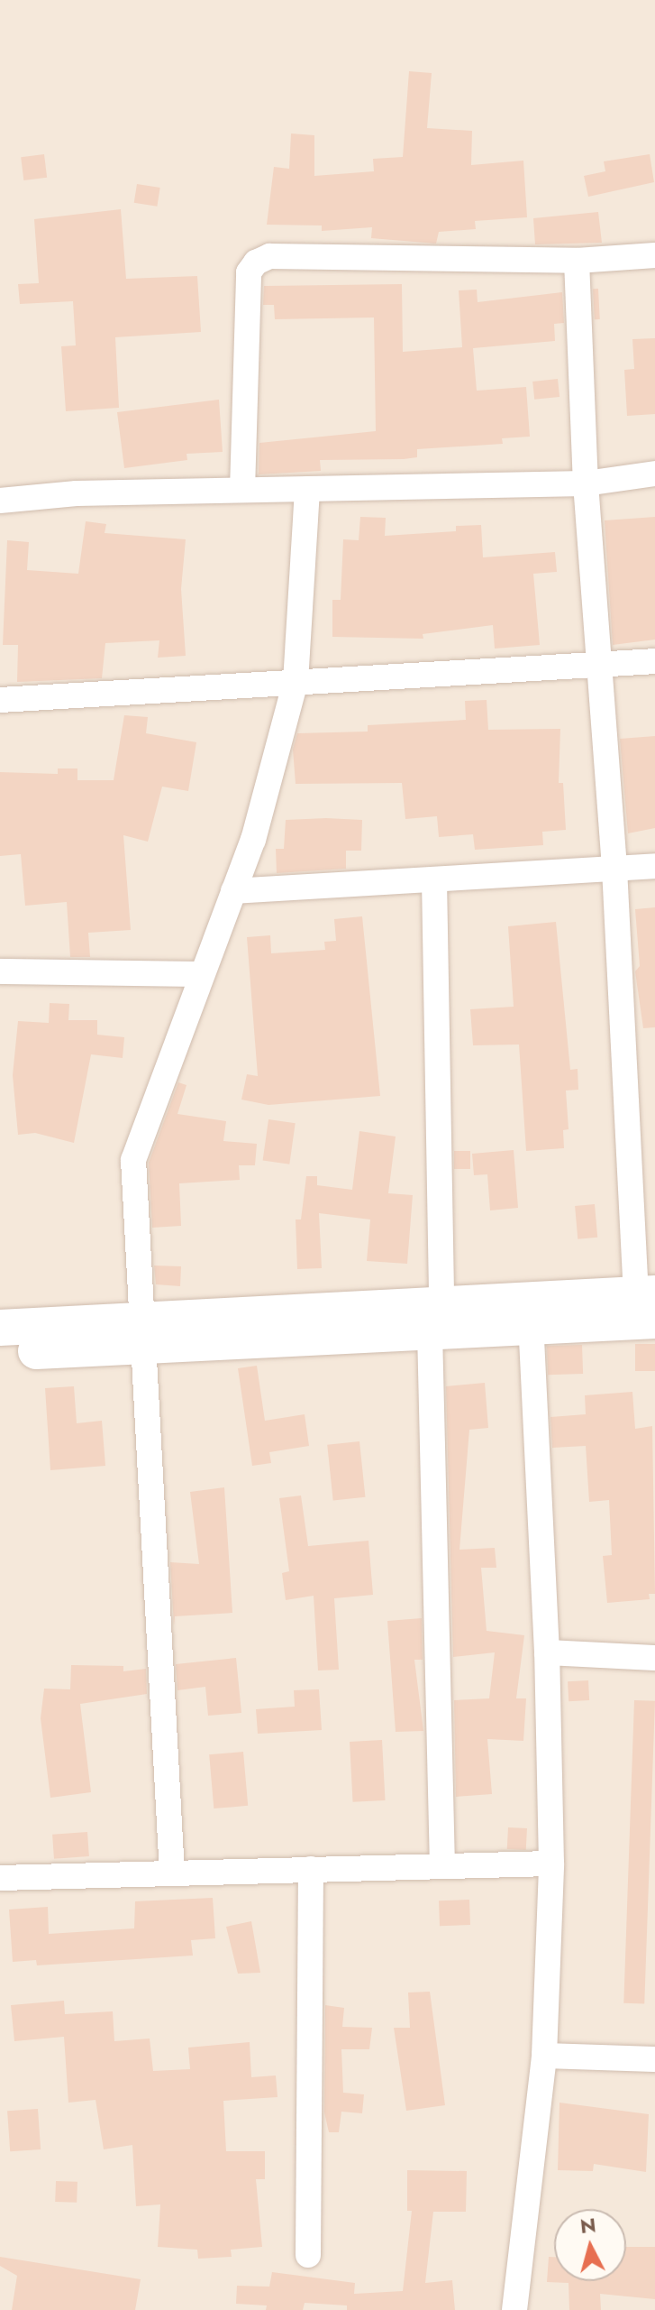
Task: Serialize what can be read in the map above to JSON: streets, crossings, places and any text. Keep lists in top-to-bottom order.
{
  "north": "top"
}
